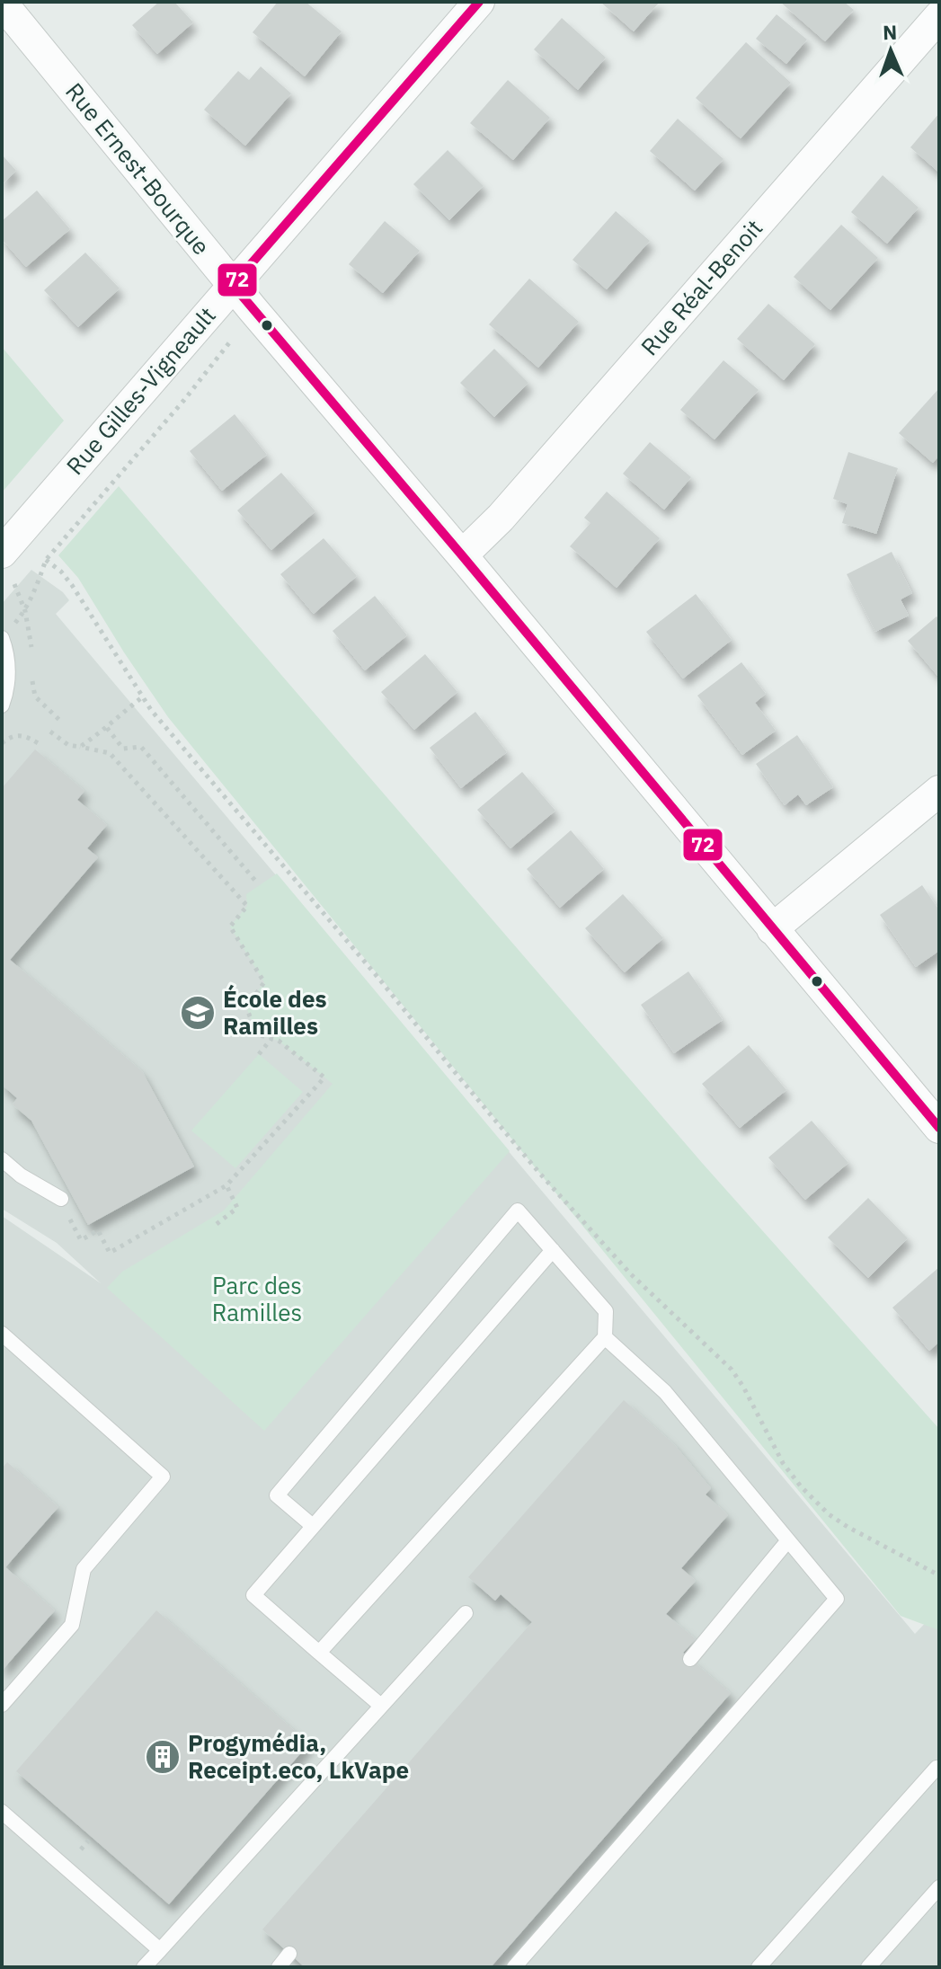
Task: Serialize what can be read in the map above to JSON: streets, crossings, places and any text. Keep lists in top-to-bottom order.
{
  "streets": {
    "street": ["Rue Ernest-Bourque", "Rue Réal-Benoit", "Rue Gilles-Vigneault"]
  },
  "crossings": [
    ["Rue Ernest-Bourque", "Rue Réal-Benoit"],
    ["Rue Ernest-Bourque", "Rue Gilles-Vigneault"]
  ],
  "parks": ["Parc des Ramilles"],
  "places": {
    "school or university": ["École des Ramilles"],
    "building": ["Progymédia, Receipt.eco, LkVape"]
  },
  "lines": ["transit line 72"],
  "north": "top"
}
